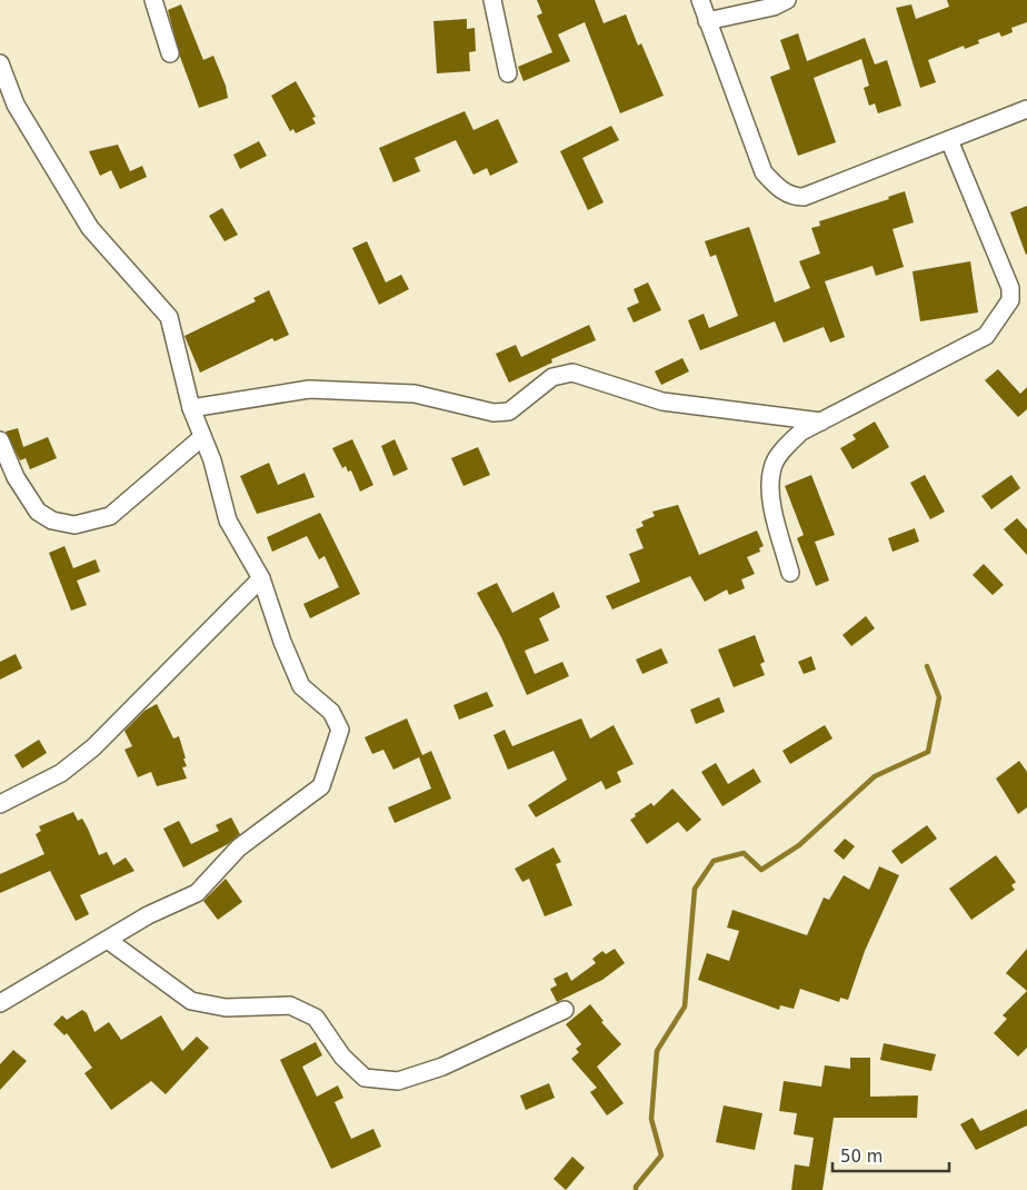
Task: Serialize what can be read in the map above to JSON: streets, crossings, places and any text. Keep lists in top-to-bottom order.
{
  "scale_bar": "50 m"
}
